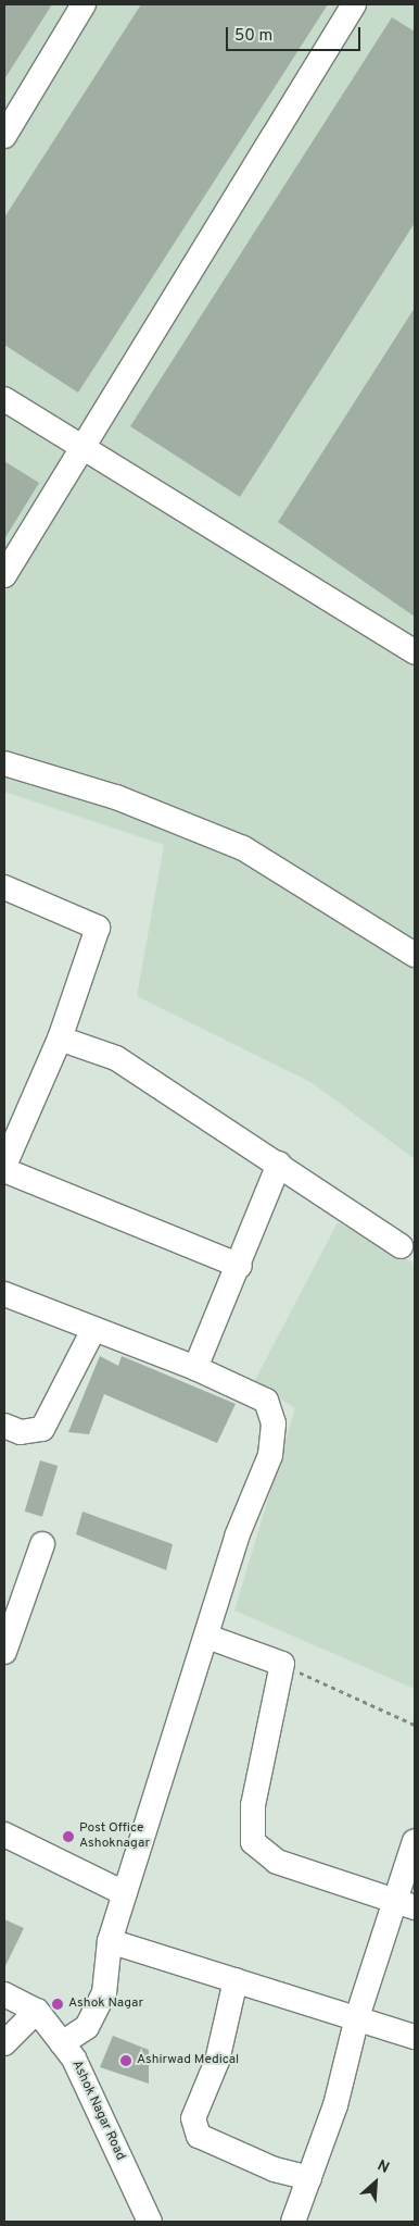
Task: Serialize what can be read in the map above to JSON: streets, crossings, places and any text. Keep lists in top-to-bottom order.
{
  "streets": {
    "street": ["Ashok Nagar Road"]
  },
  "places": ["Post Office Ashoknagar", "Ashok Nagar", "Ashirwad Medical"],
  "scale_bar": "50 m",
  "north": "top right"
}
